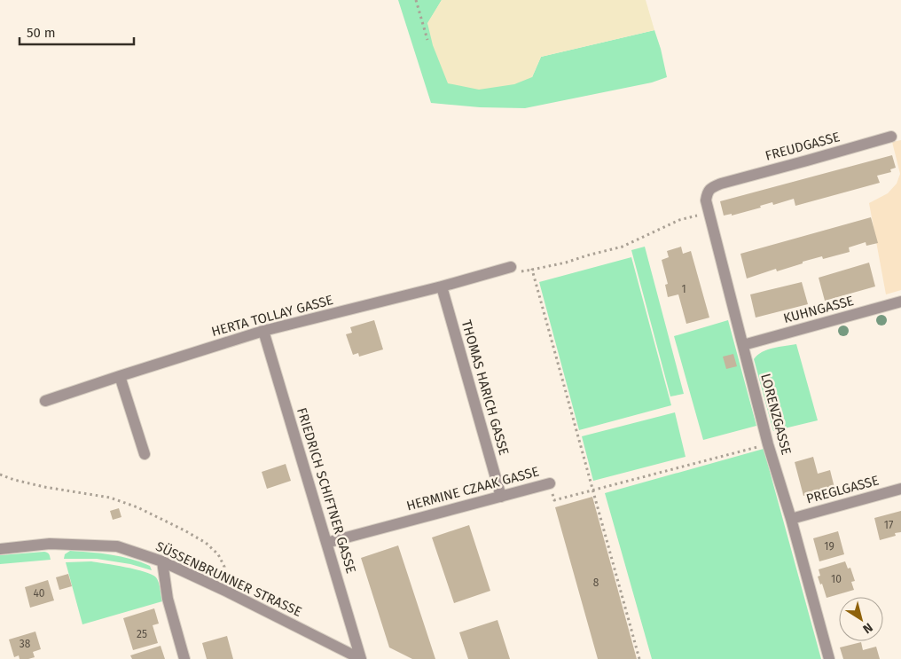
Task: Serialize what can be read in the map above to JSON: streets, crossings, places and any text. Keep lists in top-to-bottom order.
{
  "streets": {
    "street": [
      "FREUDGASSE",
      "KUHNGASSE",
      "HERTA TOLLAY GASSE",
      "THOMAS HARICH GASSE",
      "LORENZGASSE",
      "HERMINE CZAAK GASSE",
      "PREGLGASSE",
      "FRIEDRICH SCHIFTNER GASSE",
      "SÜSSENBRUNNER STRASSE"
    ]
  },
  "crossings": [
    ["FREUDGASSE", "LORENZGASSE"],
    ["KUHNGASSE", "LORENZGASSE"],
    ["HERTA TOLLAY GASSE", "THOMAS HARICH GASSE"],
    ["HERTA TOLLAY GASSE", "FRIEDRICH SCHIFTNER GASSE"],
    ["THOMAS HARICH GASSE", "HERMINE CZAAK GASSE"],
    ["LORENZGASSE", "HERMINE CZAAK GASSE"],
    ["LORENZGASSE", "PREGLGASSE"],
    ["HERMINE CZAAK GASSE", "FRIEDRICH SCHIFTNER GASSE"],
    ["FRIEDRICH SCHIFTNER GASSE", "SÜSSENBRUNNER STRASSE"]
  ],
  "house_numbers": [
    "1",
    "17",
    "19",
    "10",
    "8",
    "40",
    "25",
    "38"
  ],
  "scale_bar": "50 m",
  "north": "bottom right"
}
